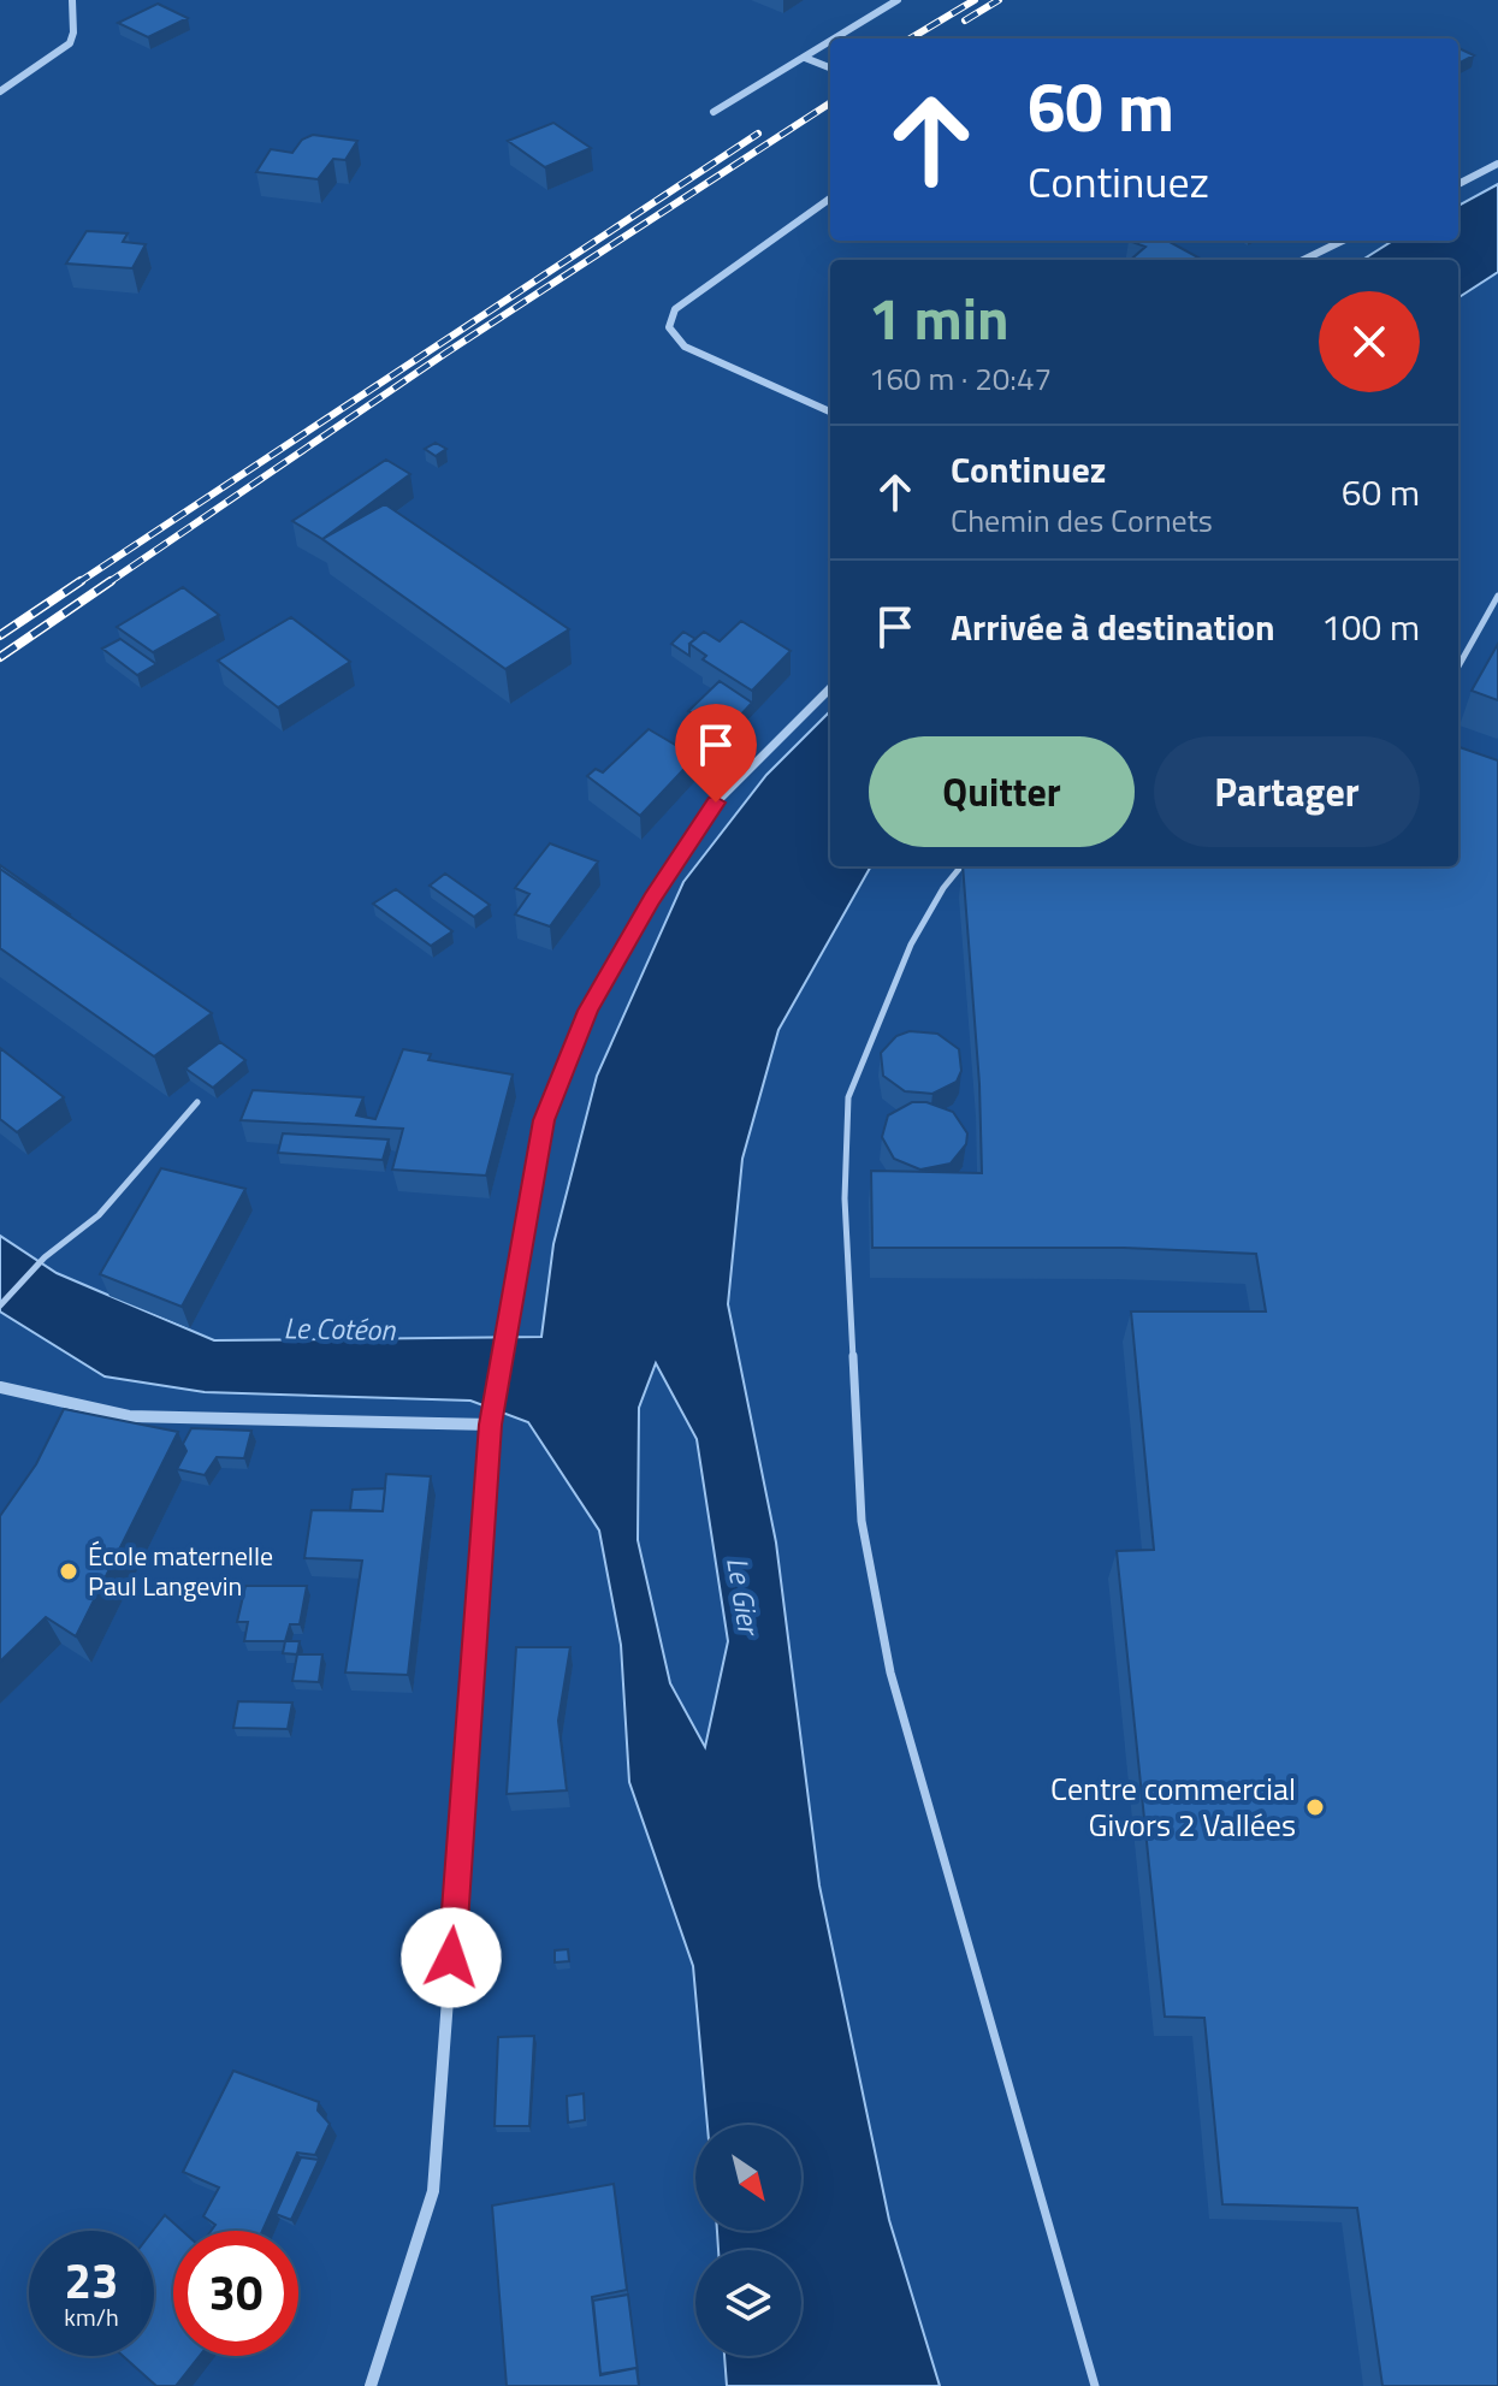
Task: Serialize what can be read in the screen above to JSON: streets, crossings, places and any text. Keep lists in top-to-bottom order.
{
  "water": ["Le Cotéon", "Le Gier"],
  "places": ["École maternelle Paul Langevin", "Centre commercial Givors 2 Vallées"],
  "north": "bottom right",
  "page": {
    "turn": ["60 m", "Continuez"],
    "heading": ["1 min", "160 m · 20:47"],
    "list": [
      {
        "name": "Continuez",
        "note": "Chemin des Cornets",
        "value": "60 m"
      },
      {
        "name": "Arrivée à destination",
        "value": "100 m"
      }
    ],
    "buttons": ["Quitter", "Partager"],
    "speed": "23 km/h",
    "limit": "30"
  }
}
